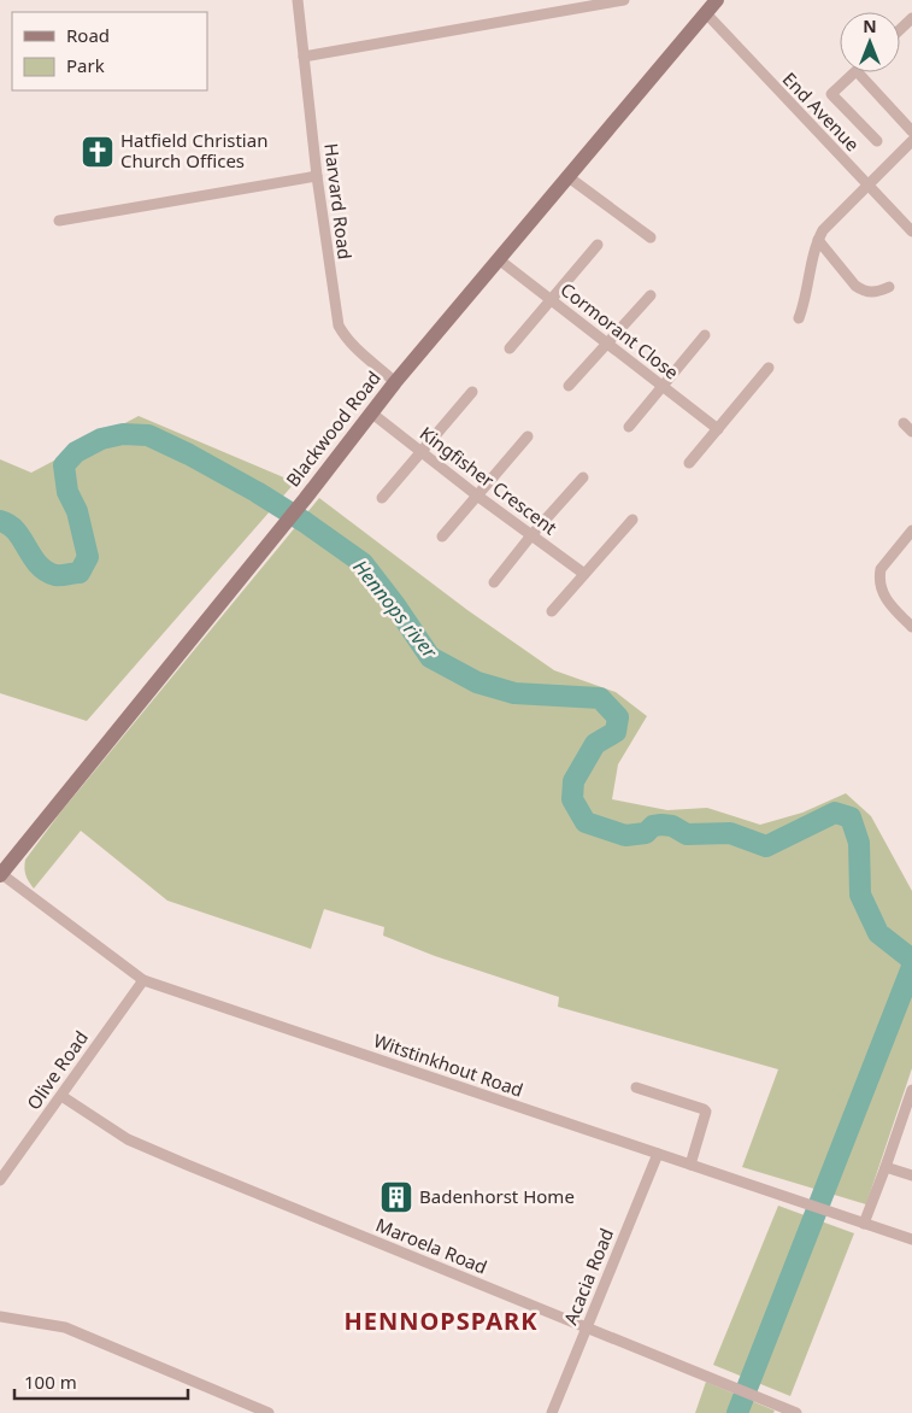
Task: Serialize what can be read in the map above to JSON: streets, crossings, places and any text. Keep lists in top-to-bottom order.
{
  "streets": {
    "street": [
      "End Avenue",
      "Harvard Road",
      "Cormorant Close",
      "Blackwood Road",
      "Kingfisher Crescent",
      "Witstinkhout Road",
      "Olive Road",
      "Maroela Road",
      "Acacia Road"
    ]
  },
  "crossings": [
    ["End Avenue", "Blackwood Road"],
    ["Harvard Road", "Blackwood Road"],
    ["Cormorant Close", "Blackwood Road"],
    ["Blackwood Road", "Kingfisher Crescent"],
    ["Blackwood Road", "Witstinkhout Road"],
    ["Witstinkhout Road", "Olive Road"],
    ["Witstinkhout Road", "Acacia Road"],
    ["Olive Road", "Maroela Road"],
    ["Maroela Road", "Acacia Road"]
  ],
  "districts": ["HENNOPSPARK"],
  "water": ["Hennops river"],
  "places": {
    "church": ["Hatfield Christian Church Offices"],
    "building": ["Badenhorst Home"]
  },
  "legend": ["Road", "Park"],
  "scale_bar": "100 m",
  "north": "top"
}
